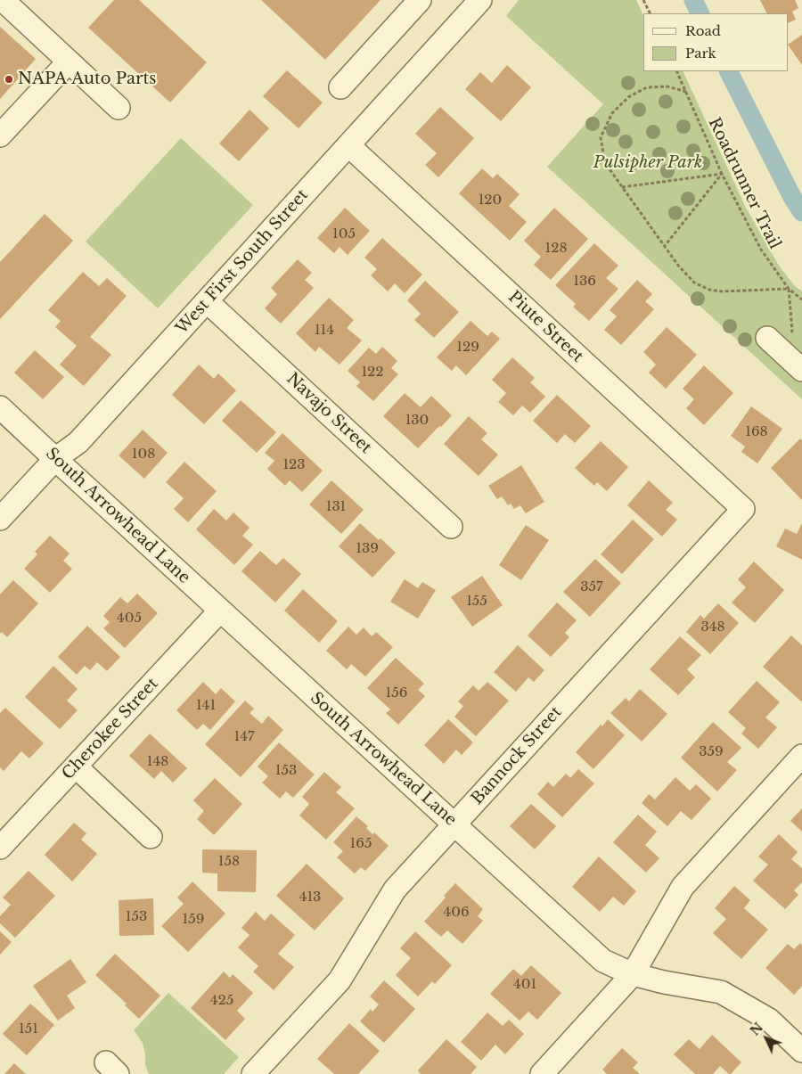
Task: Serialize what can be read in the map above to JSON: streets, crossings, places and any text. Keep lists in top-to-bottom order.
{
  "streets": {
    "street": [
      "West First South Street",
      "Piute Street",
      "Navajo Street",
      "South Arrowhead Lane",
      "Cherokee Street",
      "Bannock Street"
    ],
    "path": ["Roadrunner Trail"]
  },
  "crossings": [
    ["West First South Street", "Piute Street"],
    ["West First South Street", "Navajo Street"],
    ["West First South Street", "South Arrowhead Lane"],
    ["Piute Street", "Bannock Street"],
    ["South Arrowhead Lane", "Cherokee Street"],
    ["South Arrowhead Lane", "Bannock Street"]
  ],
  "parks": ["Pulsipher Park"],
  "places": ["NAPA Auto Parts"],
  "house_numbers": [
    "120",
    "105",
    "128",
    "136",
    "114",
    "129",
    "122",
    "130",
    "168",
    "108",
    "123",
    "131",
    "139",
    "357",
    "155",
    "405",
    "348",
    "156",
    "141",
    "147",
    "359",
    "148",
    "153",
    "165",
    "158",
    "413",
    "406",
    "153",
    "159",
    "401",
    "425",
    "151"
  ],
  "legend": ["Road", "Park"],
  "north": "top left"
}
